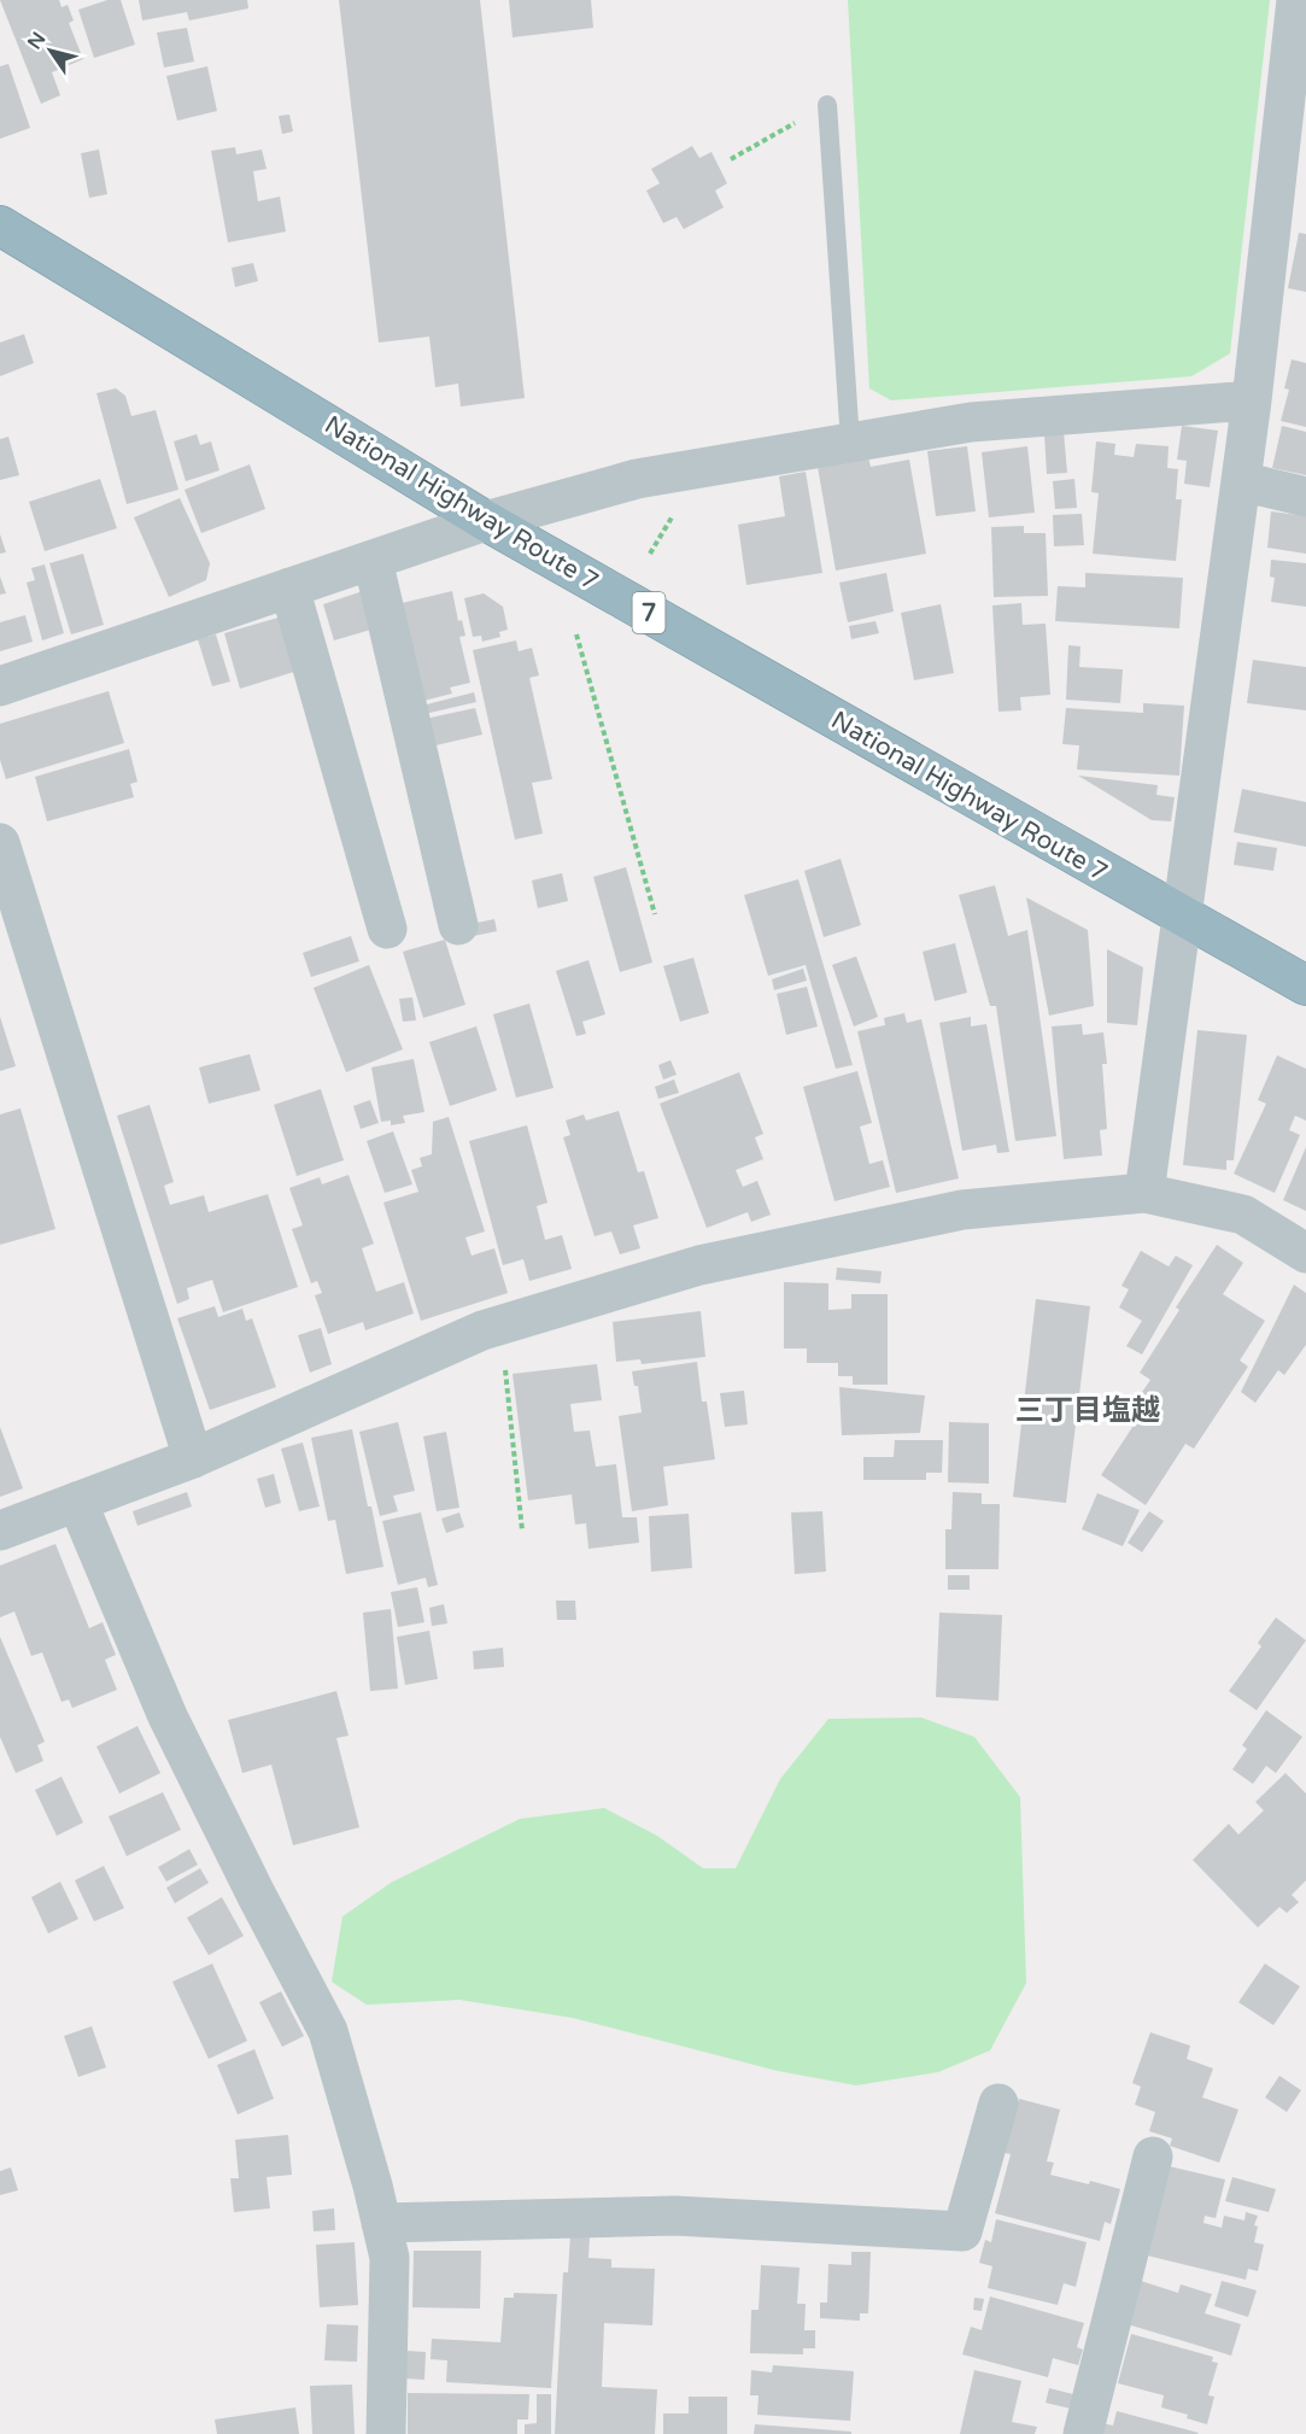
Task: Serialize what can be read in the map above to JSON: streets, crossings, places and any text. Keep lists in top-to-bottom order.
{
  "streets": {
    "highway": ["National Highway Route 7", "7"]
  },
  "districts": ["三丁目塩越"],
  "north": "top left"
}
